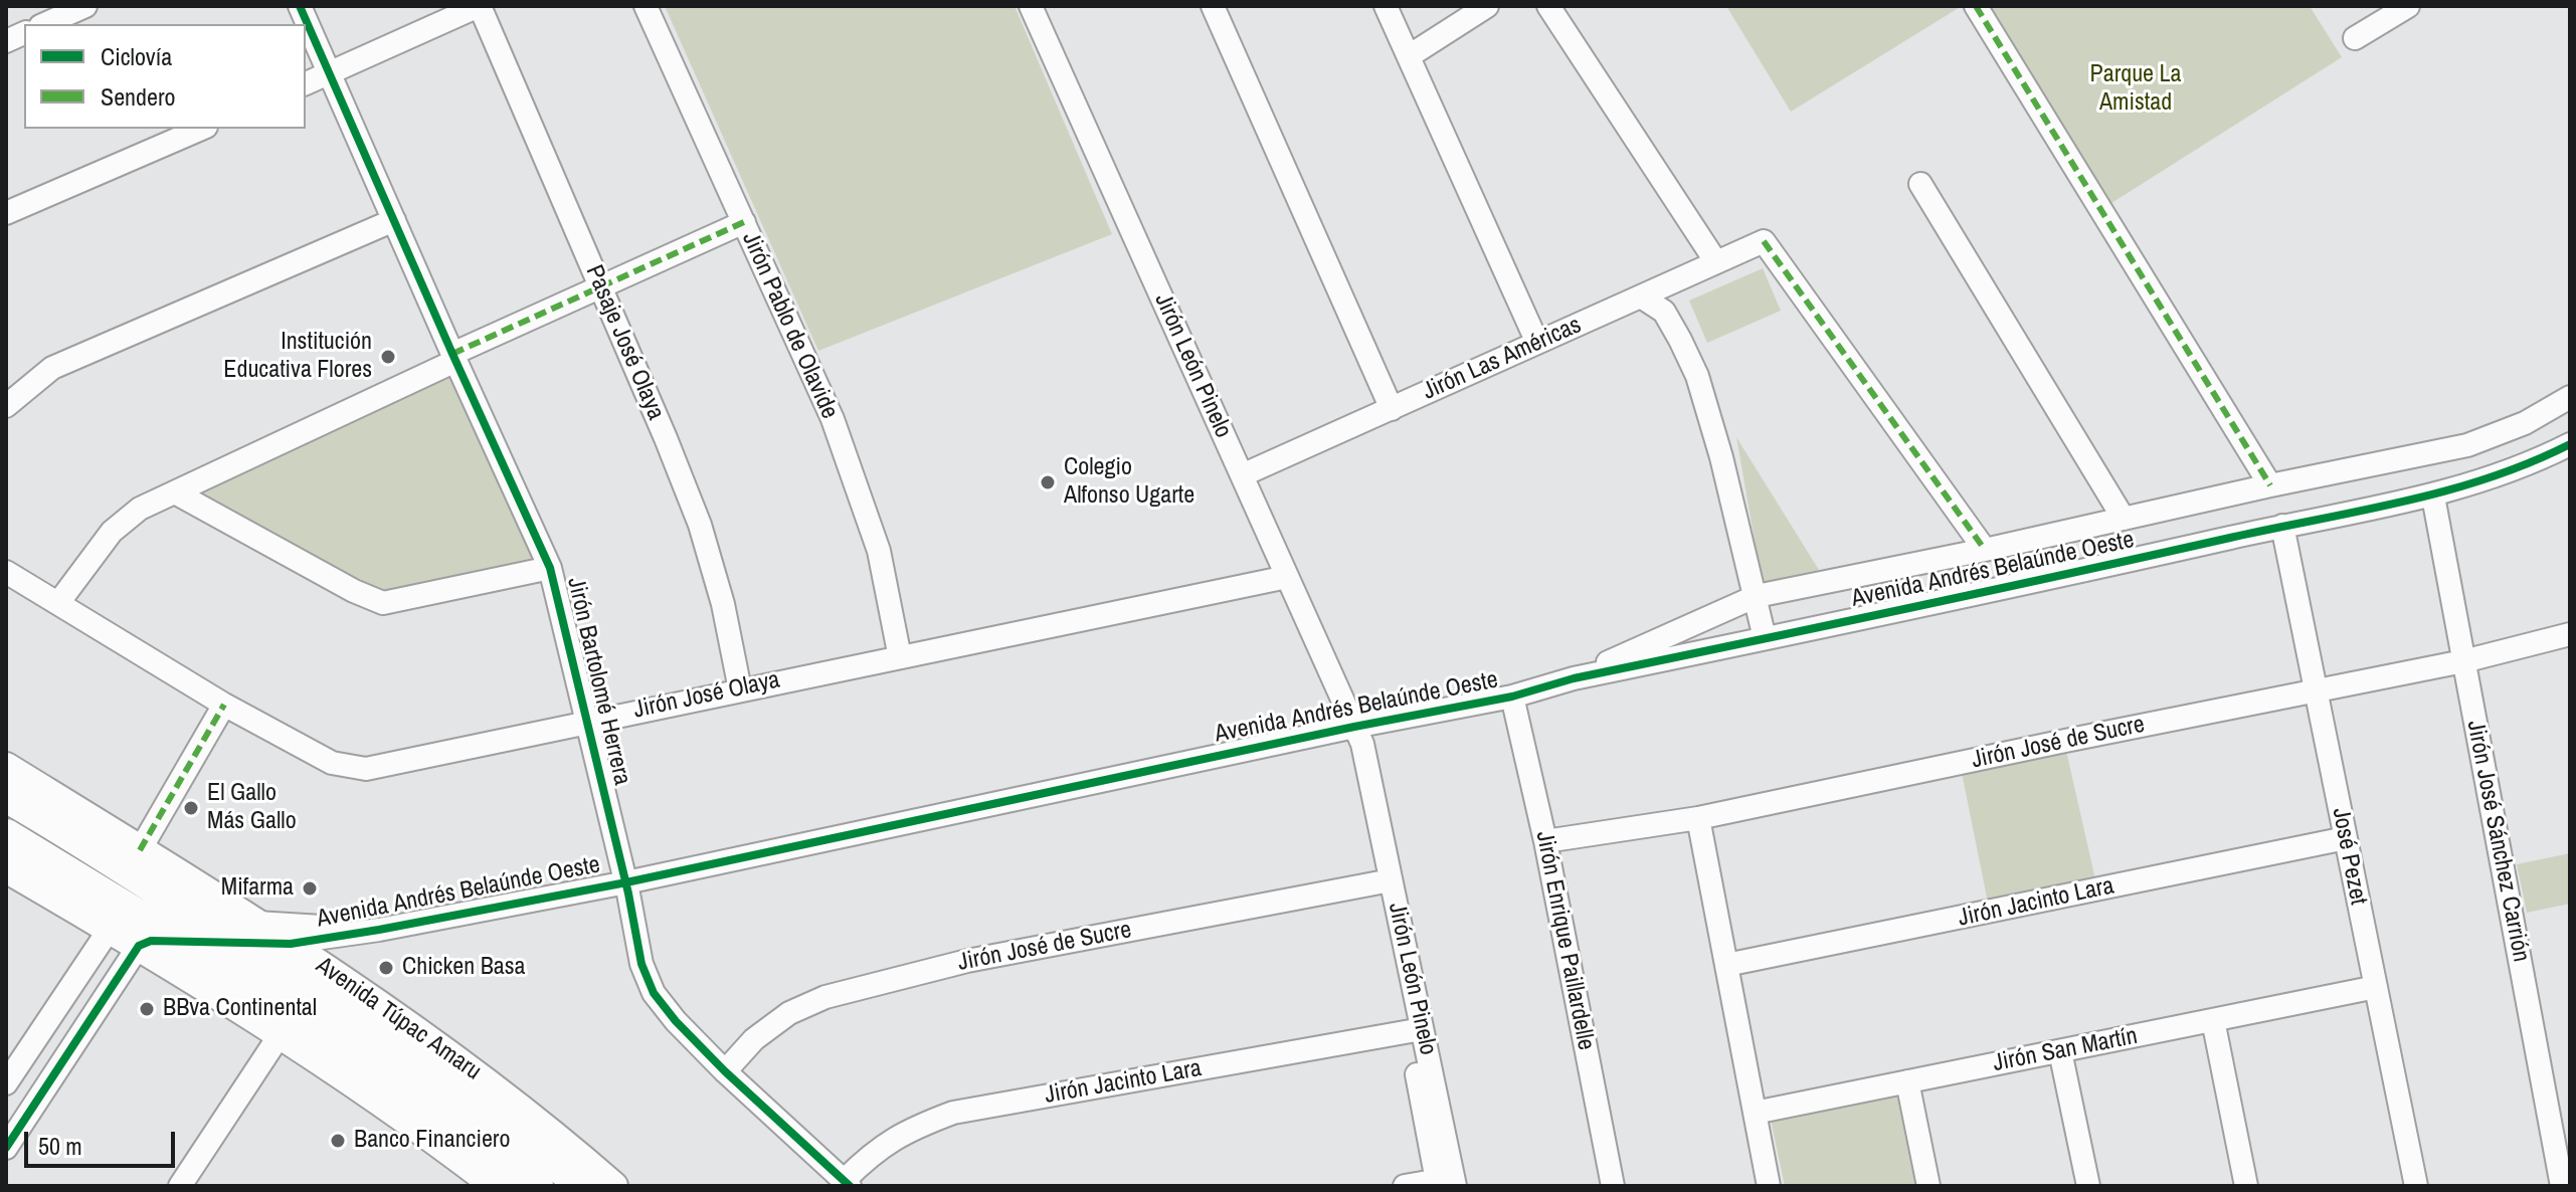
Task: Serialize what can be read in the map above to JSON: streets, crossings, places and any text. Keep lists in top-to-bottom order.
{
  "streets": {
    "highway": ["Avenida Túpac Amaru"],
    "street": [
      "Jirón Pablo de Olavide",
      "Pasaje José Olaya",
      "Jirón Las Américas",
      "Jirón León Pinelo",
      "Avenida Andrés Belaúnde Oeste",
      "Jirón Bartolomé Herrera",
      "Jirón José Olaya",
      "Jirón José de Sucre",
      "Jirón José Sánchez Carrión",
      "José Pezet",
      "Jirón Jacinto Lara",
      "Jirón Enrique Paillardelle",
      "Jirón San Martín"
    ]
  },
  "crossings": [
    ["Jirón Pablo de Olavide", "Jirón José Olaya"],
    ["Pasaje José Olaya", "Jirón José Olaya"],
    ["Jirón Las Américas", "Jirón León Pinelo"],
    ["Jirón Las Américas", "Avenida Andrés Belaúnde Oeste"],
    ["Jirón León Pinelo", "Avenida Andrés Belaúnde Oeste"],
    ["Jirón León Pinelo", "Jirón José Olaya"],
    ["Jirón León Pinelo", "Jirón José de Sucre"],
    ["Jirón León Pinelo", "Jirón Jacinto Lara"],
    ["Avenida Andrés Belaúnde Oeste", "Jirón Bartolomé Herrera"],
    ["Avenida Andrés Belaúnde Oeste", "Jirón José Sánchez Carrión"],
    ["Avenida Andrés Belaúnde Oeste", "José Pezet"],
    ["Avenida Andrés Belaúnde Oeste", "Jirón Enrique Paillardelle"],
    ["Avenida Andrés Belaúnde Oeste", "Avenida Túpac Amaru"],
    ["Jirón Bartolomé Herrera", "Jirón José Olaya"],
    ["Jirón Bartolomé Herrera", "Jirón José de Sucre"],
    ["Jirón Bartolomé Herrera", "Jirón Jacinto Lara"],
    ["Jirón José de Sucre", "Jirón José Sánchez Carrión"],
    ["Jirón José de Sucre", "José Pezet"],
    ["Jirón José de Sucre", "Jirón Enrique Paillardelle"],
    ["José Pezet", "Jirón Jacinto Lara"],
    ["José Pezet", "Jirón San Martín"]
  ],
  "parks": ["Parque La Amistad"],
  "places": [
    "Institución Educativa Flores",
    "Colegio Alfonso Ugarte",
    "El Gallo Más Gallo",
    "Mifarma",
    "Chicken Basa",
    "BBva Continental",
    "Banco Financiero"
  ],
  "legend": ["Ciclovía", "Sendero"],
  "scale_bar": "50 m"
}
